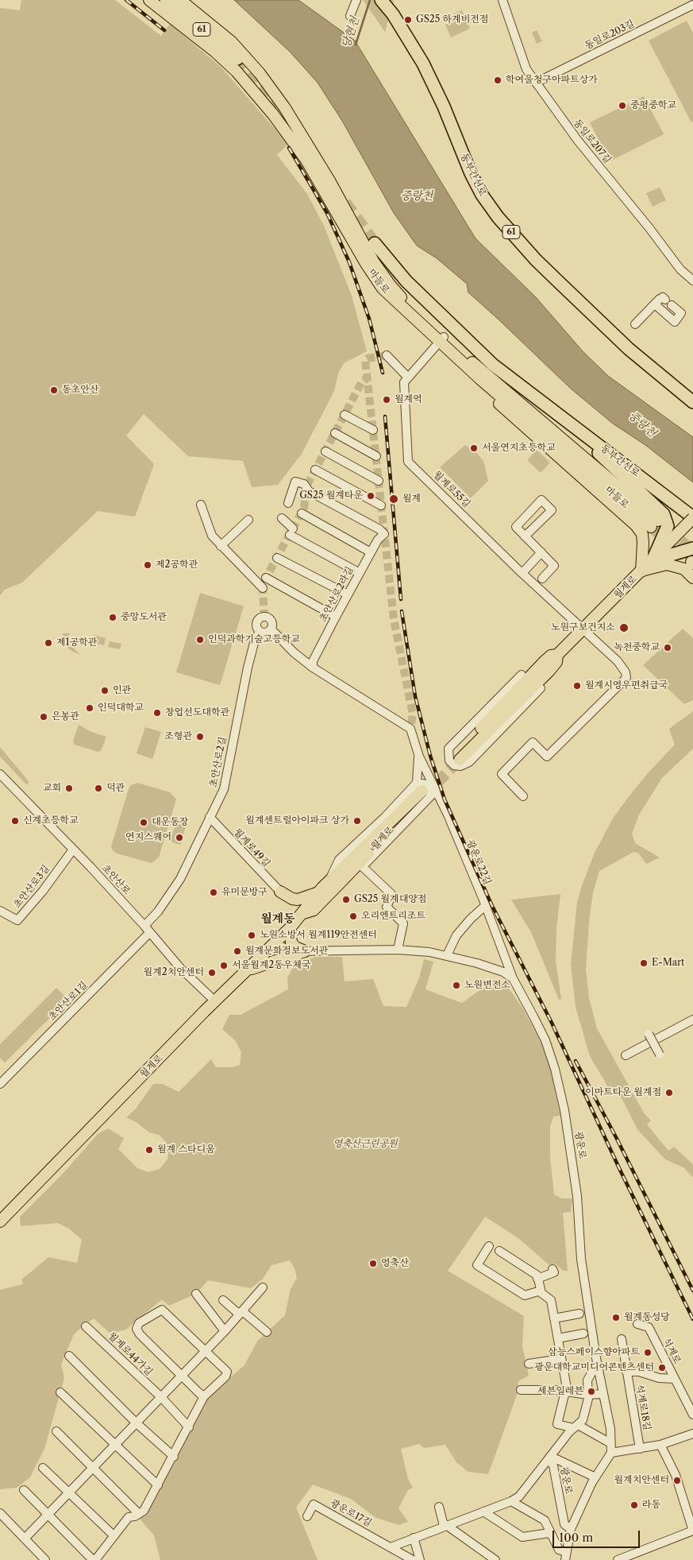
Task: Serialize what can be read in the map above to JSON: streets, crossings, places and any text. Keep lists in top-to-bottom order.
{
  "streets": {
    "highway": ["61", "동부간선로"],
    "main road": ["마들로", "월계로"],
    "street": [
      "동일로203길",
      "동일로207길",
      "월계로55길",
      "초안산로2라길",
      "초안산로2길",
      "월계로49길",
      "광운로22길",
      "초안산로",
      "초안산로3길",
      "초안산로1길",
      "광운로",
      "석계로",
      "월계로44가길",
      "석계로18길",
      "광운로17길"
    ]
  },
  "crossings": [
    ["동일로203길", "동일로207길"],
    ["동부간선로", "월계로"],
    ["마들로", "월계로55길"],
    ["월계로55길", "월계로"],
    ["월계로", "광운로22길"],
    ["월계로", "초안산로"],
    ["초안산로2길", "월계로49길"],
    ["초안산로2길", "초안산로"],
    ["초안산로2길", "초안산로1길"],
    ["광운로22길", "광운로"],
    ["초안산로", "초안산로3길"],
    ["초안산로", "초안산로1길"],
    ["석계로", "석계로18길"]
  ],
  "districts": ["월계동"],
  "water": ["당현천", "중랑천"],
  "parks": ["영축산근린공원"],
  "places": [
    "GS25 하계비전점",
    "학여울청구아파트상가",
    "중평중학교",
    "동초안산",
    "월계역",
    "서울연지초등학교",
    "GS25 월계타운",
    "월계",
    "제2공학관",
    "중앙도서관",
    "노원구보건지소",
    "인덕과학기술고등학교",
    "제1공학관",
    "녹천중학교",
    "월계시영우편취급국",
    "인관",
    "인덕대학교",
    "창업선도대학관",
    "은봉관",
    "조형관",
    "교회",
    "덕관",
    "신계초등학교",
    "월계센트럴아이파크 상가",
    "대운동장",
    "연지스퀘어",
    "유미문방구",
    "GS25 월계대양점",
    "오리엔트리조트",
    "노원소방서 월계119안전센터",
    "월계문화정보도서관",
    "E-Mart",
    "서울월계2동우체국",
    "월계2치안센터",
    "노원변전소",
    "이마트타운 월계점",
    "월계 스타디움",
    "영축산",
    "월계동성당",
    "삼능스페이스향아파트",
    "광운대학교미디어콘텐츠센터",
    "세븐일레븐",
    "월계치안센터",
    "라동"
  ],
  "scale_bar": "100 m"
}
